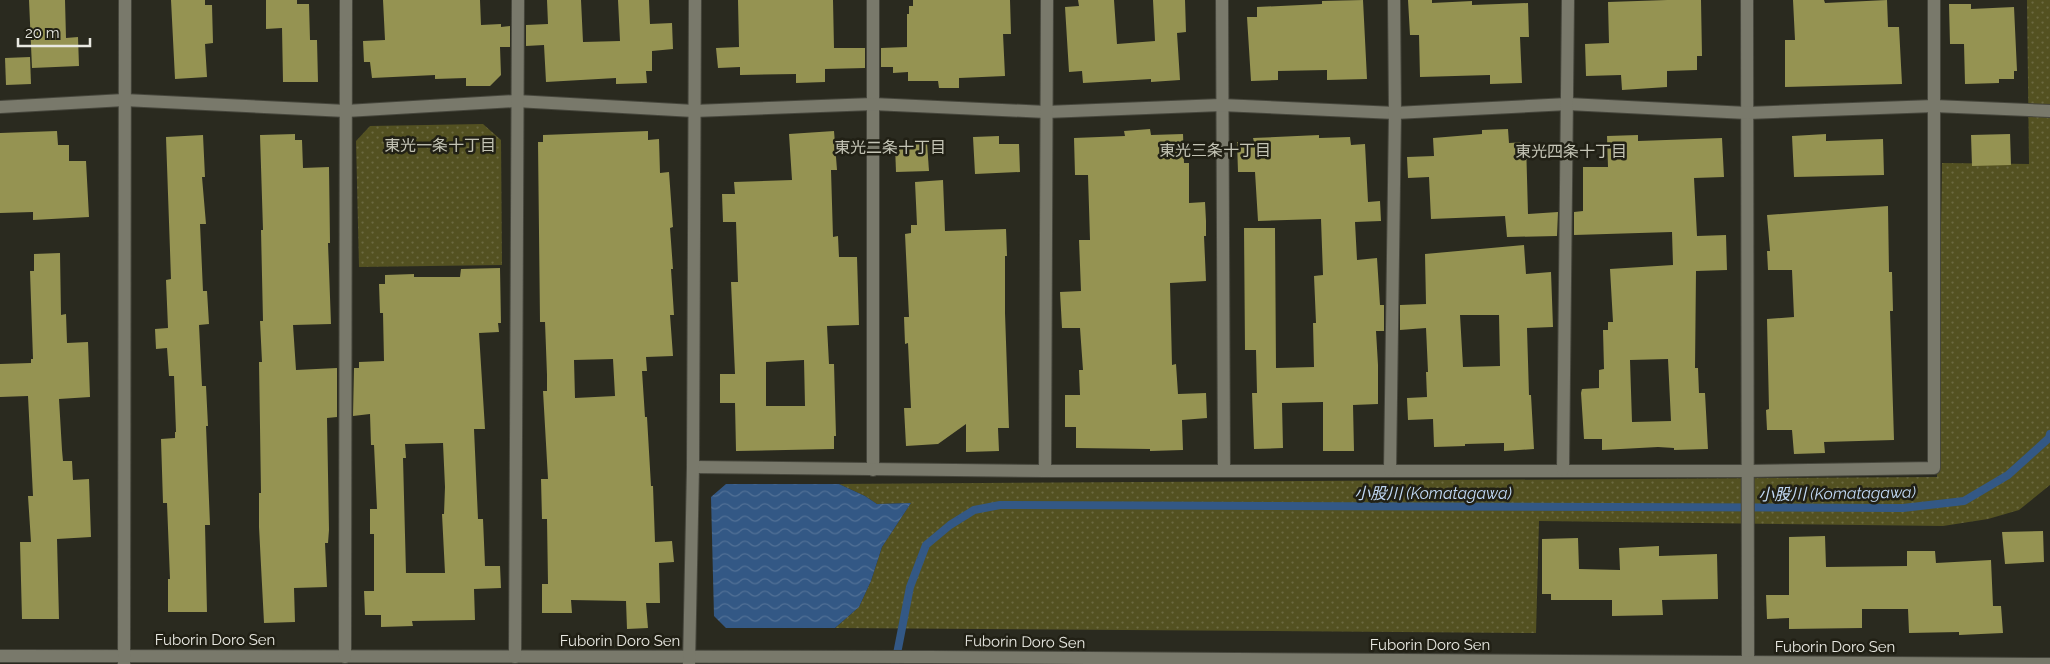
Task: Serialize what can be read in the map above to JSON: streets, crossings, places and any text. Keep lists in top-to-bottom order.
{
  "streets": {
    "street": ["Fuborin Doro Sen"]
  },
  "districts": [
    "東光一条十丁目",
    "東光二条十丁目",
    "東光三条十丁目",
    "東光四条十丁目"
  ],
  "water": ["小股川 (Komatagawa)"],
  "scale_bar": "20 m"
}
